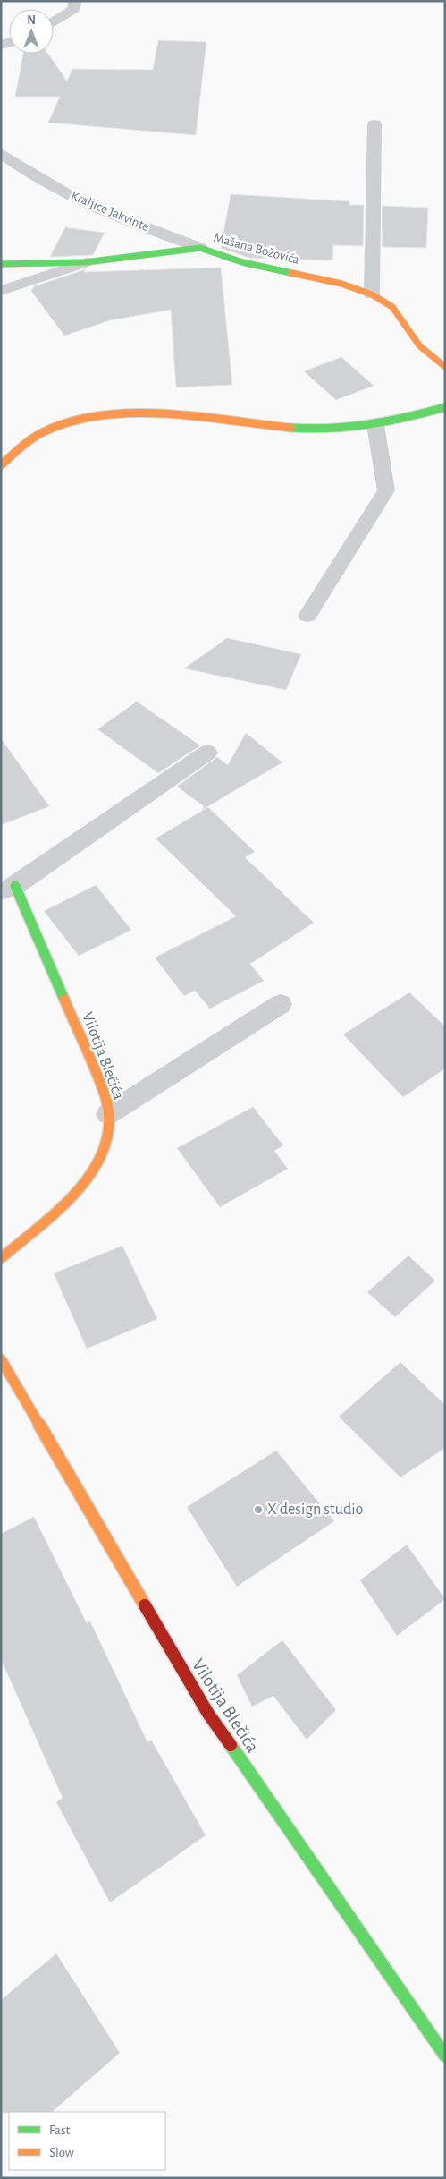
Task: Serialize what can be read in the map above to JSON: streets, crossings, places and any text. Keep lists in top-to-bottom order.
{
  "streets": {
    "street": ["Kraljice Jakvinte", "Mašana Božovića", "Vilotija Blečića"]
  },
  "crossings": [
    ["Kraljice Jakvinte", "Mašana Božovića"]
  ],
  "places": ["X design studio"],
  "legend": ["Fast", "Slow"],
  "north": "top"
}
